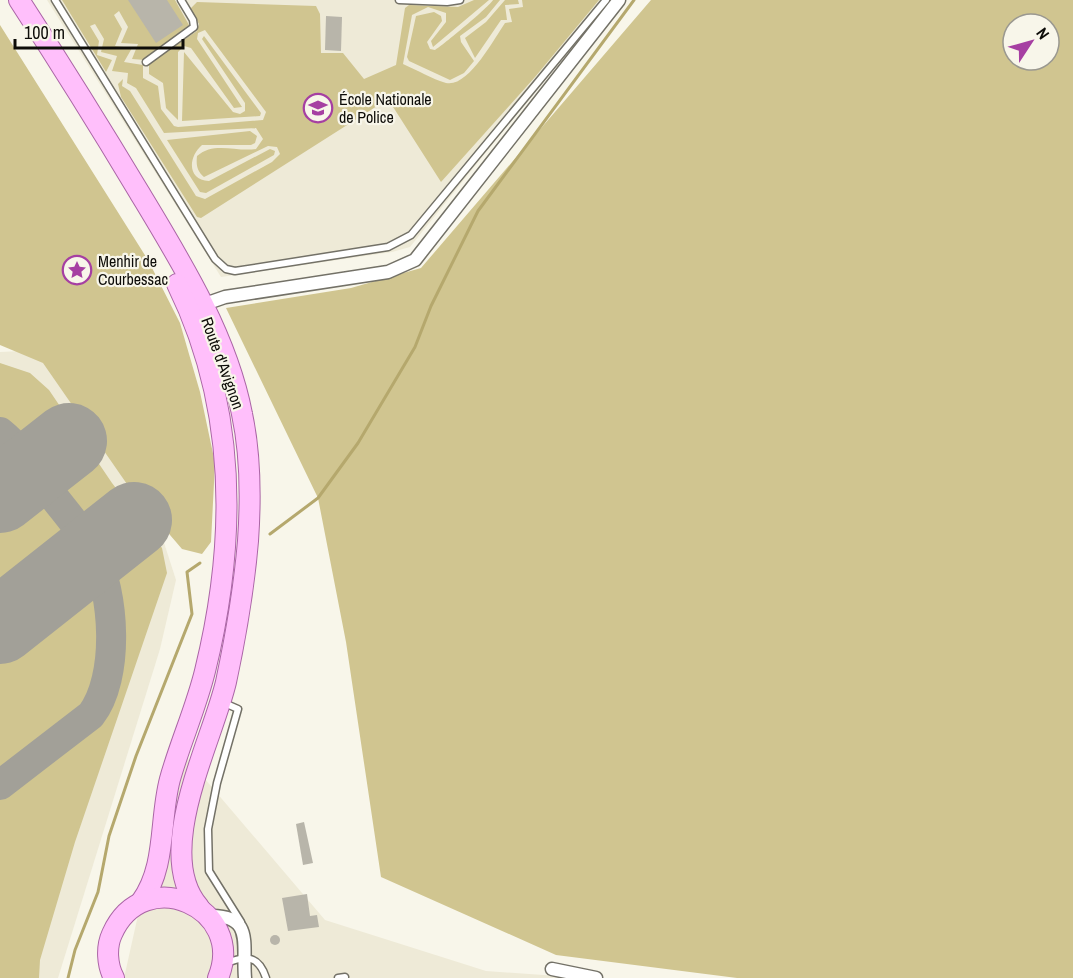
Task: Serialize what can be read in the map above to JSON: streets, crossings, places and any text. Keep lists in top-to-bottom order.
{
  "streets": {
    "main road": ["Route d'Avignon"]
  },
  "places": {
    "school or university": ["École Nationale de Police"],
    "place": ["Menhir de Courbessac"]
  },
  "scale_bar": "100 m",
  "north": "top right"
}
